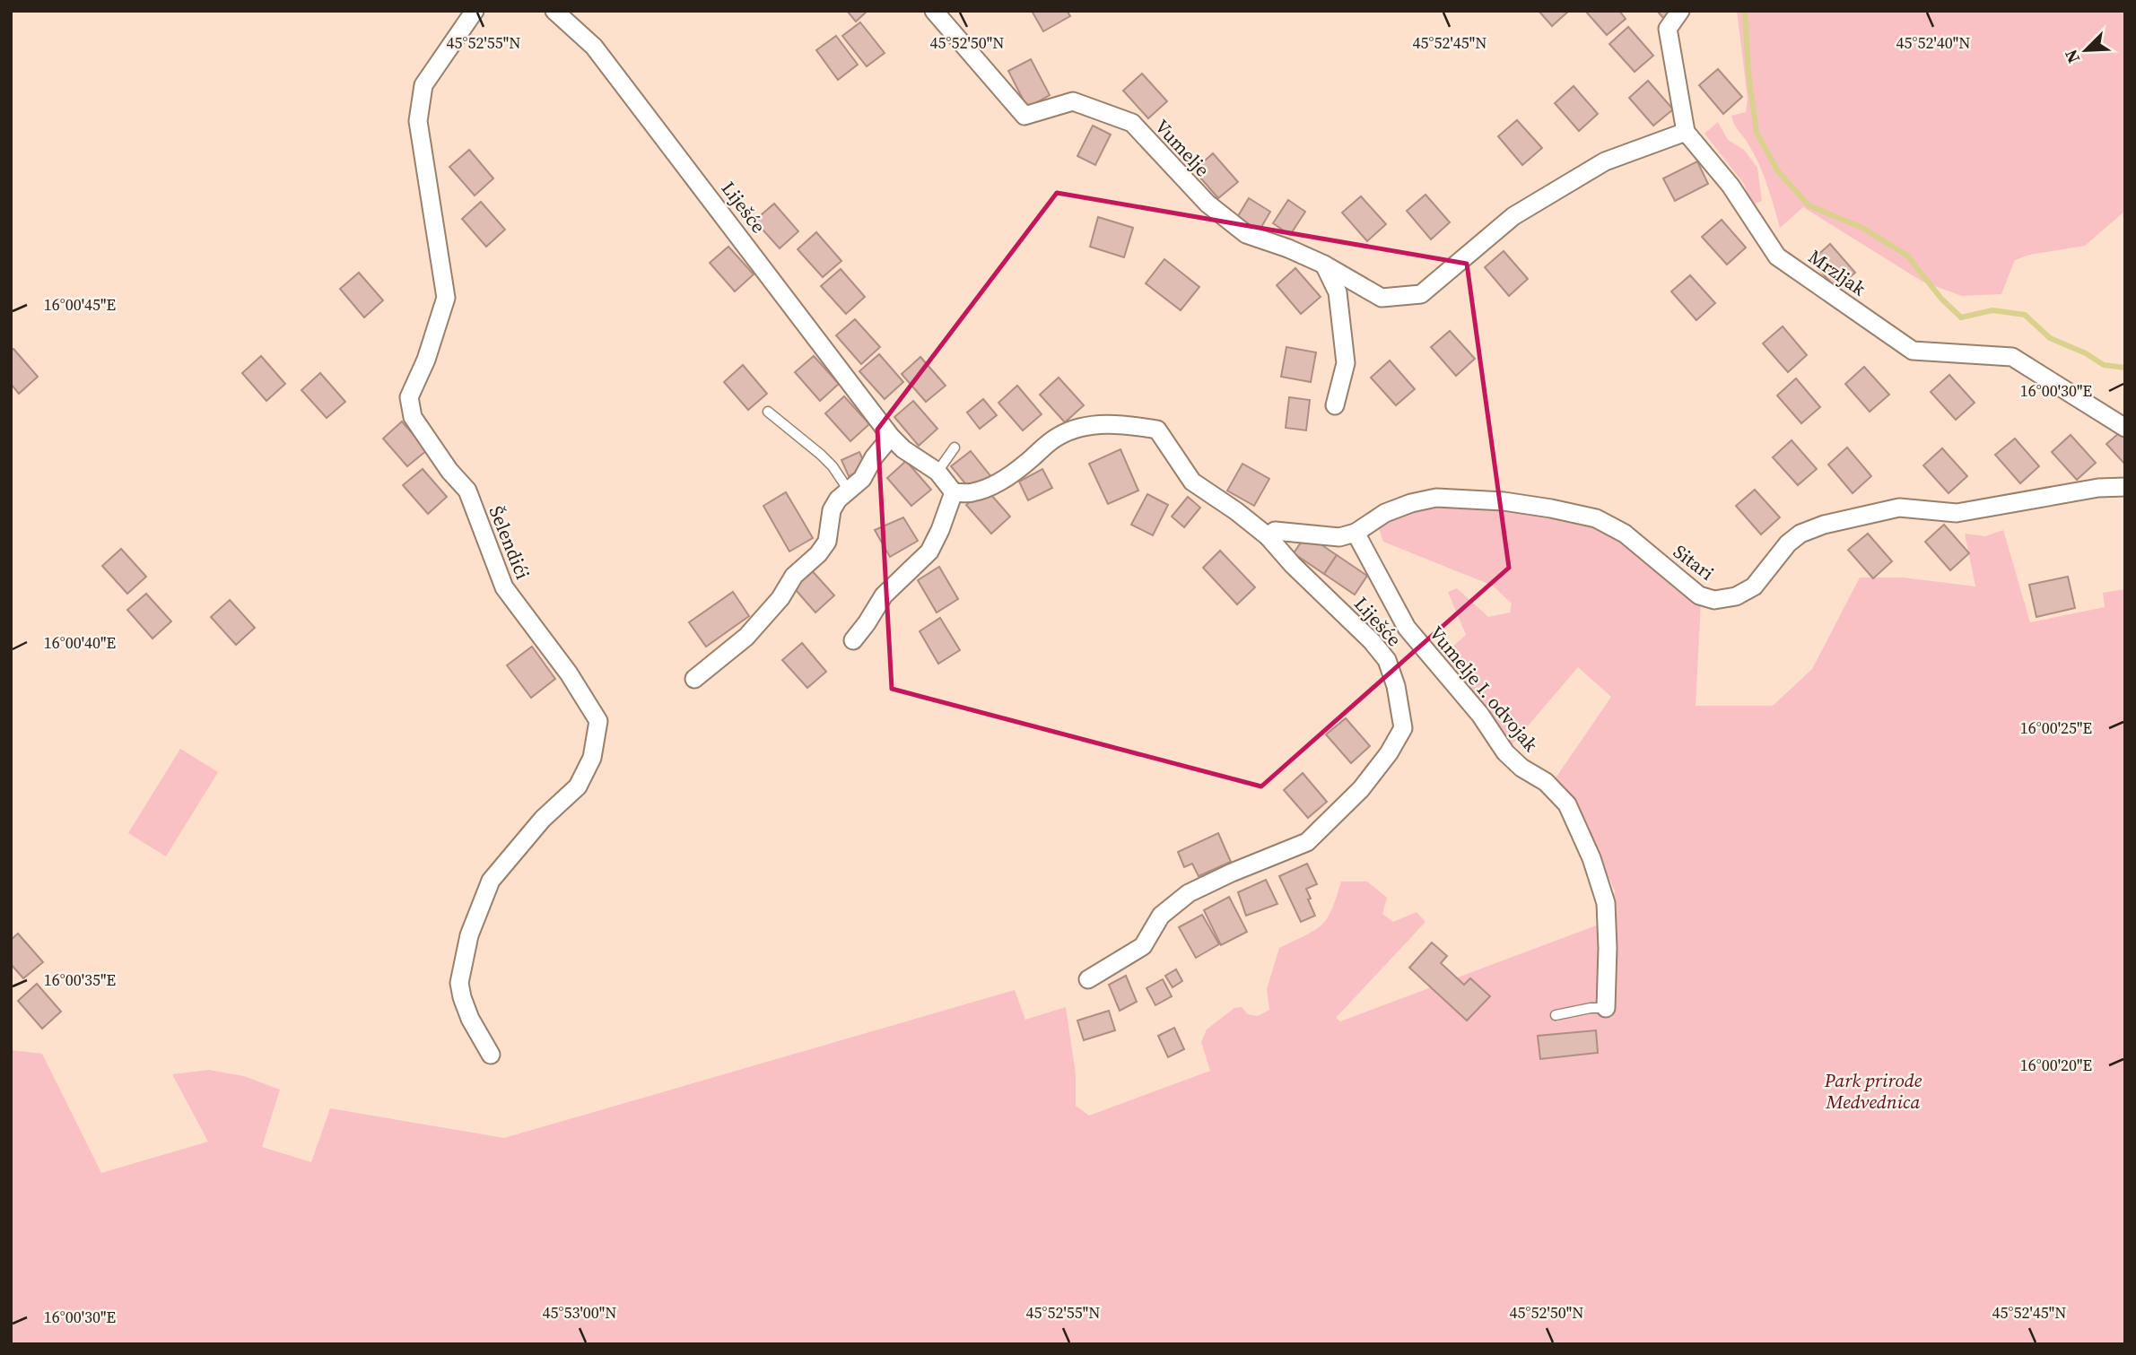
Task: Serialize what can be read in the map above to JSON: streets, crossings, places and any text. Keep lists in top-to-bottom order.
{
  "streets": {
    "street": [
      "Vumelje",
      "Liješće",
      "Mrzljak",
      "Šelendići",
      "Sitari",
      "Vumelje I. odvojak"
    ]
  },
  "crossings": [
    ["Vumelje", "Mrzljak"],
    ["Liješće", "Sitari"],
    ["Sitari", "Vumelje I. odvojak"]
  ],
  "parks": ["Park prirode Medvednica"],
  "north": "bottom left",
  "coordinates": [
    "45°52'45\"N",
    "45°52'55\"N",
    "45°52'50\"N",
    "45°52'40\"N",
    "16°00'45\"E",
    "16°00'30\"E",
    "16°00'40\"E",
    "16°00'25\"E",
    "16°00'35\"E",
    "16°00'20\"E",
    "45°53'00\"N"
  ]
}
